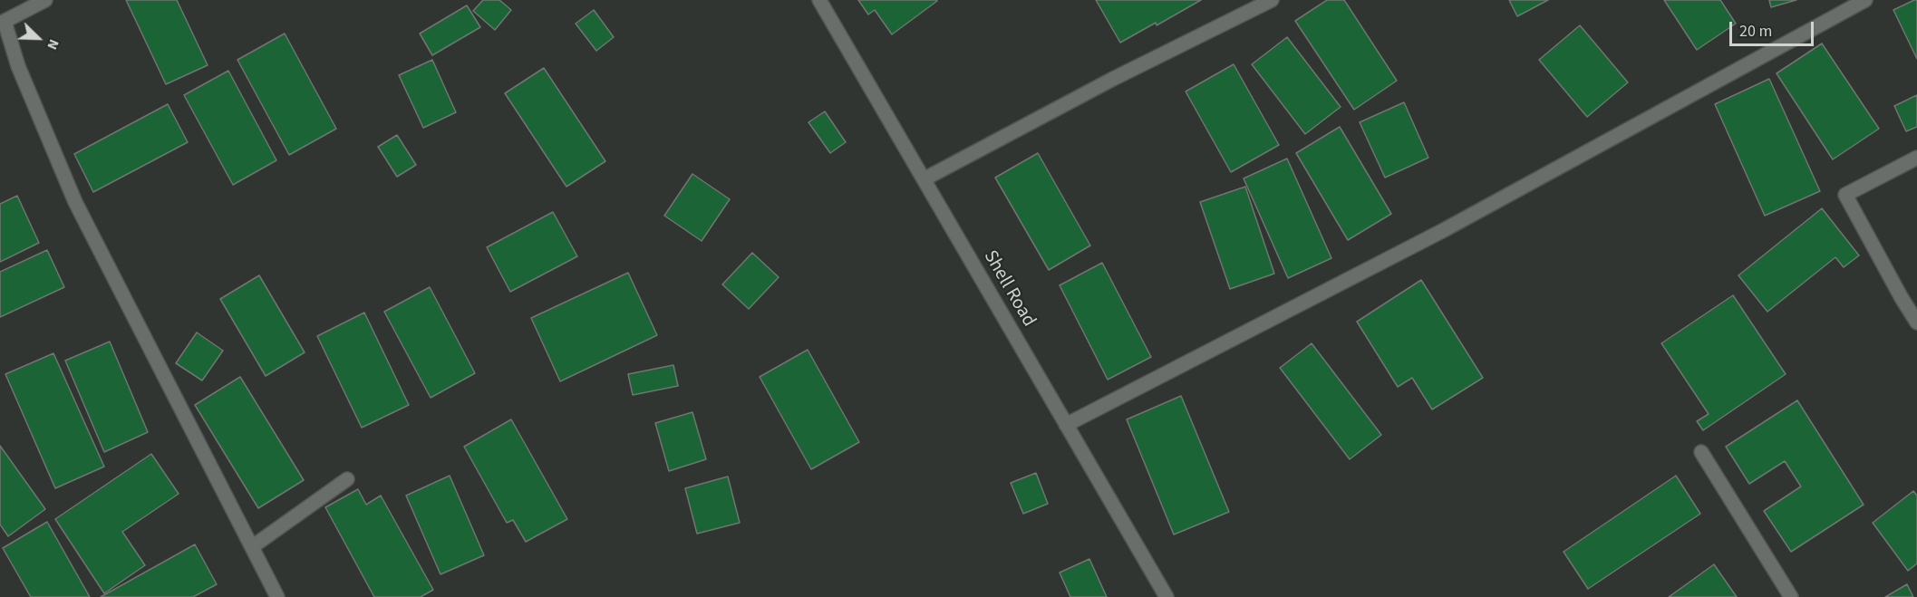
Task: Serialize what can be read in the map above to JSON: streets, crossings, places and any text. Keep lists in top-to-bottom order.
{
  "streets": {
    "street": ["Shell Road"]
  },
  "scale_bar": "20 m",
  "north": "bottom right"
}
